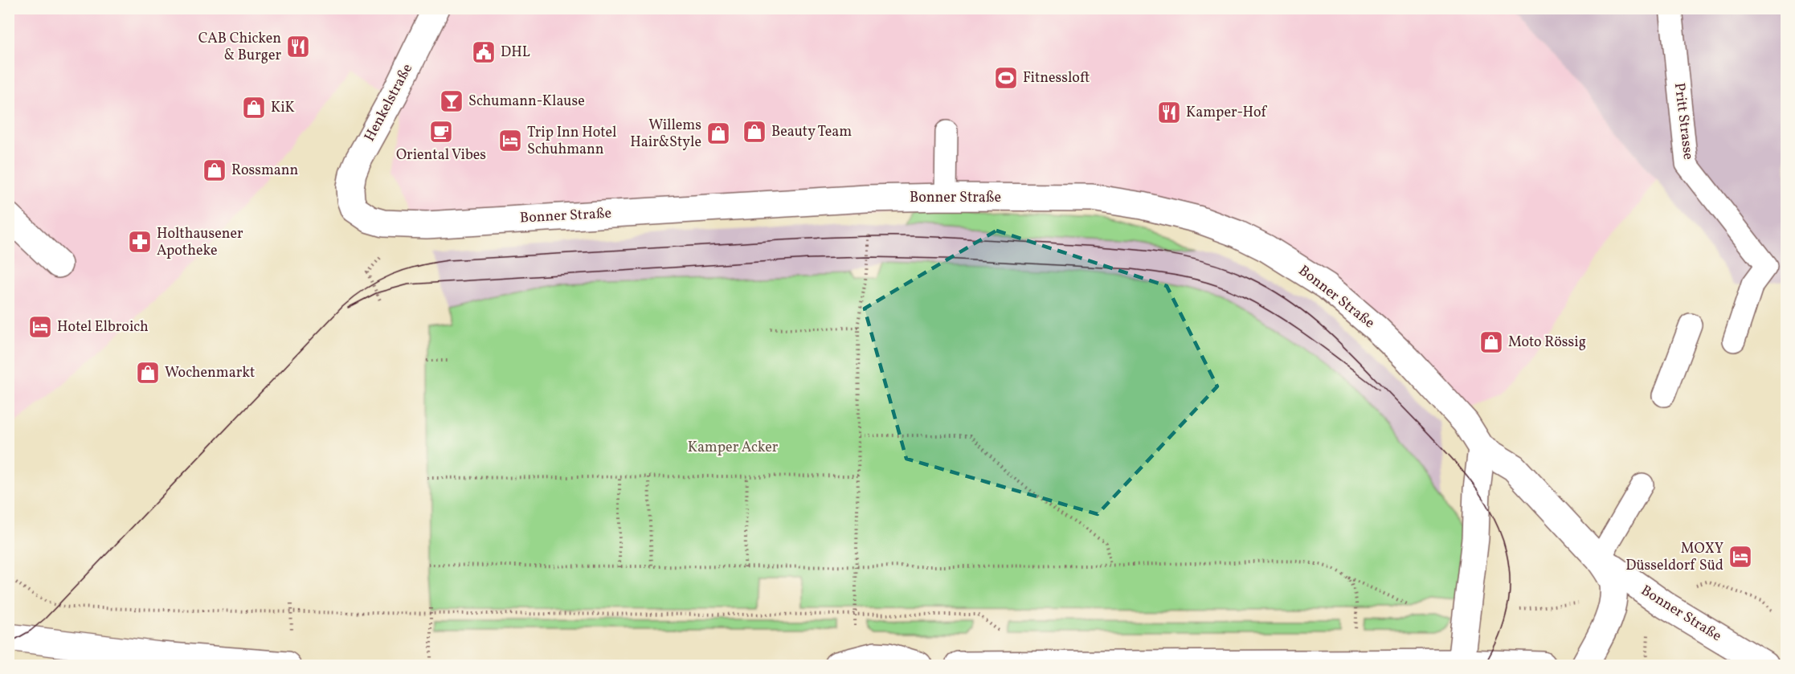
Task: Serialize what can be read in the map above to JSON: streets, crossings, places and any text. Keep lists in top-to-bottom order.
{
  "streets": {
    "street": ["Henkelstraße", "Bonner Straße"],
    "lane": ["Pritt Strasse"]
  },
  "crossings": [
    ["Henkelstraße", "Bonner Straße"]
  ],
  "parks": ["Kamper Acker"],
  "places": {
    "restaurant": ["CAB Chicken & Burger", "Kamper-Hof"],
    "public building": ["DHL"],
    "sports": ["Fitnessloft"],
    "bar": ["Schumann-Klause"],
    "shop": [
      "KiK",
      "Beauty Team",
      "Willems Hair&Style",
      "Rossmann",
      "Moto Rössig",
      "Wochenmarkt"
    ],
    "cafe": ["Oriental Vibes"],
    "hotel": ["Trip Inn Hotel Schuhmann", "Hotel Elbroich", "MOXY Düsseldorf Süd"],
    "pharmacy": ["Holthausener Apotheke"]
  }
}
